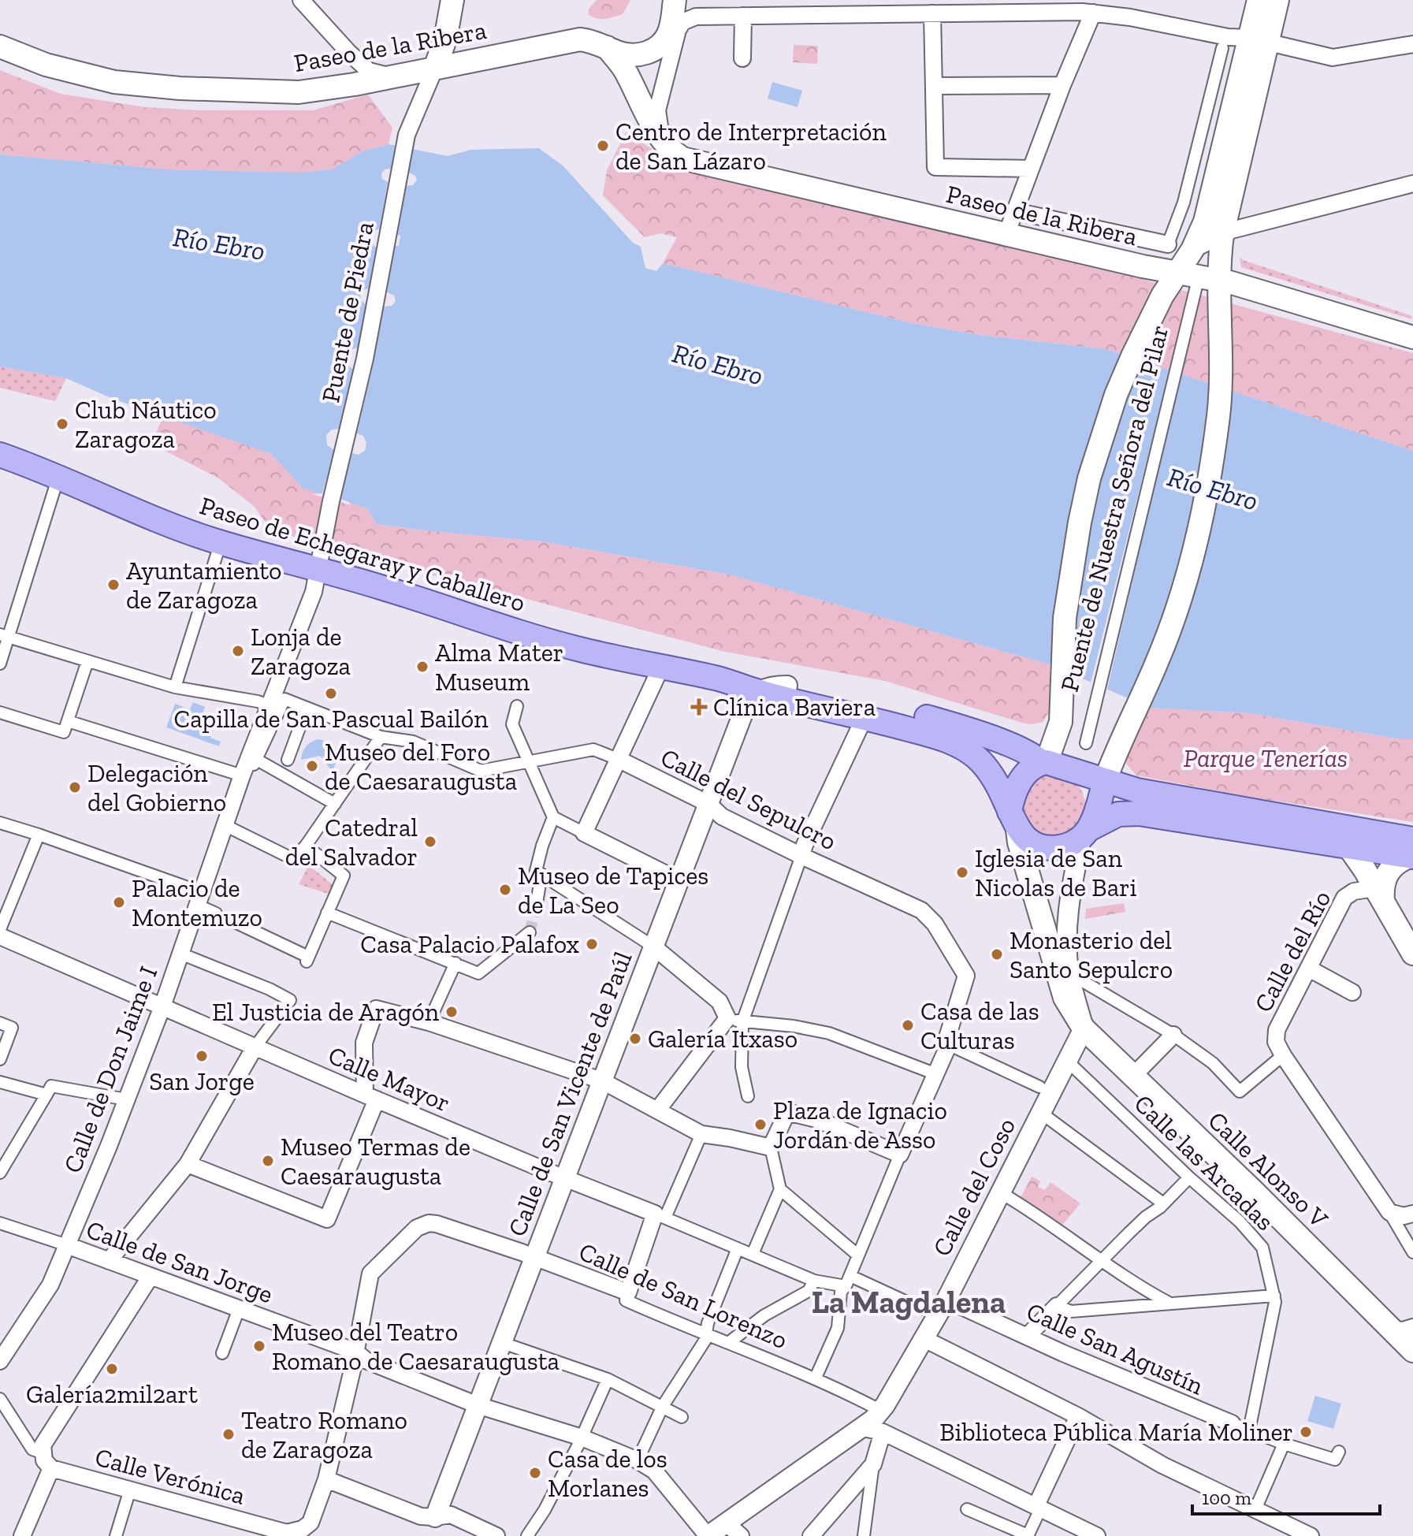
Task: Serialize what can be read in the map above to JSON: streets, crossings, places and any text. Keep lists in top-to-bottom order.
{
  "streets": {
    "main road": [
      "Paseo de la Ribera",
      "Puente de Nuestra Señora del Pilar",
      "Paseo de Echegaray y Caballero",
      "Calle Alonso V"
    ],
    "street": [
      "Puente de Piedra",
      "Calle del Sepulcro",
      "Calle del Río",
      "Calle de Don Jaime I",
      "Calle Mayor",
      "Calle de San Vicente de Paúl",
      "Calle las Arcadas",
      "Calle del Coso",
      "Calle de San Jorge",
      "Calle de San Lorenzo",
      "Calle San Agustín",
      "Calle Verónica"
    ]
  },
  "crossings": [
    ["Paseo de la Ribera", "Puente de Piedra"],
    ["Paseo de la Ribera", "Puente de Nuestra Señora del Pilar"],
    ["Puente de Piedra", "Paseo de Echegaray y Caballero"],
    ["Puente de Piedra", "Calle de Don Jaime I"],
    ["Puente de Nuestra Señora del Pilar", "Paseo de Echegaray y Caballero"],
    ["Paseo de Echegaray y Caballero", "Calle de Don Jaime I"],
    ["Paseo de Echegaray y Caballero", "Calle de San Vicente de Paúl"],
    ["Calle del Sepulcro", "Calle de San Vicente de Paúl"],
    ["Calle de Don Jaime I", "Calle Mayor"],
    ["Calle de Don Jaime I", "Calle de San Jorge"],
    ["Calle Mayor", "Calle de San Vicente de Paúl"],
    ["Calle de San Vicente de Paúl", "Calle de San Jorge"],
    ["Calle de San Vicente de Paúl", "Calle de San Lorenzo"],
    ["Calle las Arcadas", "Calle del Coso"],
    ["Calle Alonso V", "Calle del Coso"],
    ["Calle del Coso", "Calle de San Jorge"],
    ["Calle del Coso", "Calle de San Lorenzo"],
    ["Calle del Coso", "Calle San Agustín"],
    ["Calle de San Jorge", "Calle de San Lorenzo"]
  ],
  "districts": ["La Magdalena"],
  "water": ["Río Ebro"],
  "parks": ["Parque Tenerías"],
  "places": {
    "other": [
      "Centro de Interpretación de San Lázaro",
      "Club Náutico Zaragoza",
      "Ayuntamiento de Zaragoza",
      "Lonja de Zaragoza",
      "Alma Mater Museum",
      "Capilla de San Pascual Bailón",
      "Museo del Foro de Caesaraugusta",
      "Delegación del Gobierno",
      "Catedral del Salvador",
      "Iglesia de San Nicolas de Bari",
      "Museo de Tapices de La Seo",
      "Palacio de Montemuzo",
      "Casa Palacio Palafox",
      "Monasterio del Santo Sepulcro",
      "El Justicia de Aragón",
      "Casa de las Culturas",
      "Galería Itxaso",
      "San Jorge",
      "Plaza de Ignacio Jordán de Asso",
      "Museo Termas de Caesaraugusta",
      "Museo del Teatro Romano de Caesaraugusta",
      "Galería2mil2art",
      "Biblioteca Pública María Moliner",
      "Teatro Romano de Zaragoza",
      "Casa de los Morlanes"
    ],
    "health": ["Clínica Baviera"]
  },
  "scale_bar": "100 m"
}
